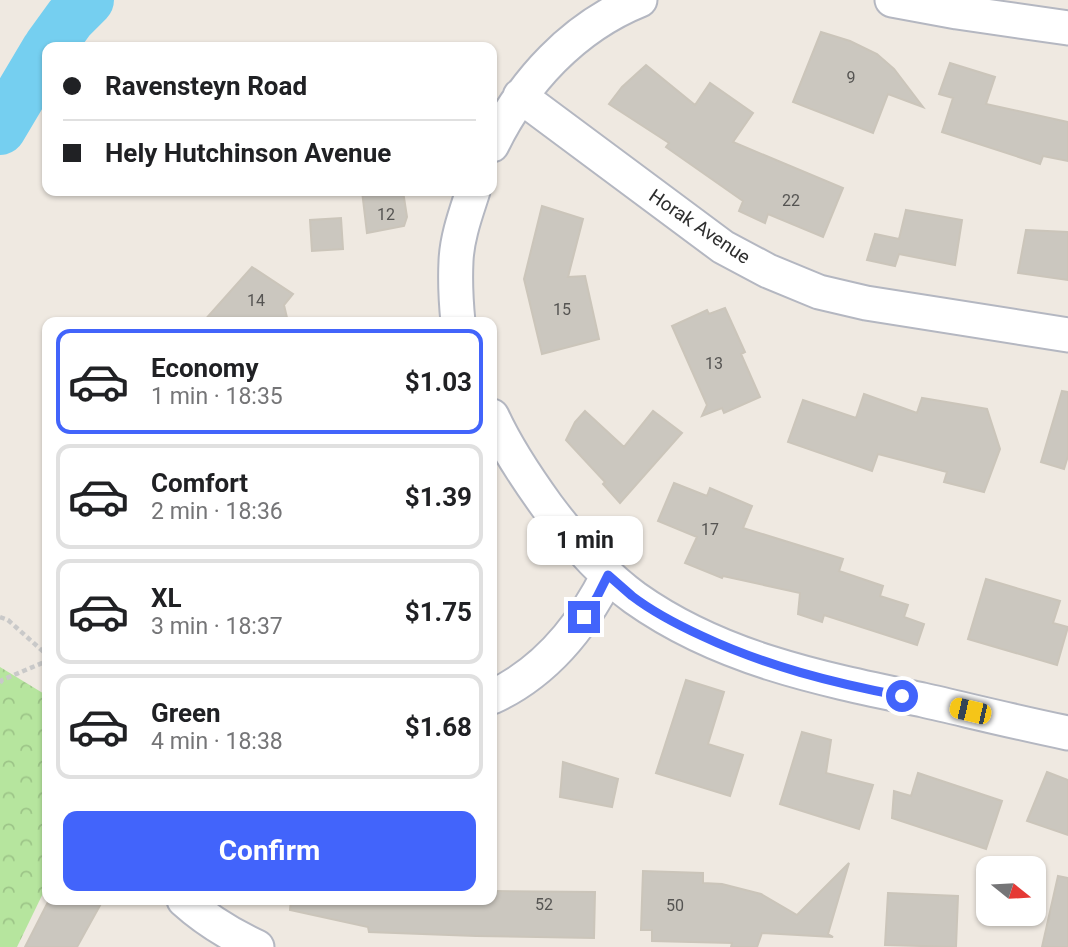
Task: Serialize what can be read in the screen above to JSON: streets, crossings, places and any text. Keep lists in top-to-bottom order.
{
  "streets": {
    "street": ["Horak Avenue"]
  },
  "house_numbers": [
    "9",
    "22",
    "12",
    "14",
    "15",
    "13",
    "17",
    "52",
    "50"
  ],
  "north": "right",
  "page": {
    "banner": ["Ravensteyn Road", "Hely Hutchinson Avenue"],
    "list": [
      {
        "name": "Economy",
        "note": "1 min · 18:35",
        "value": "$1.03"
      },
      {
        "name": "Comfort",
        "note": "2 min · 18:36",
        "value": "$1.39"
      },
      {
        "name": "XL",
        "note": "3 min · 18:37",
        "value": "$1.75"
      },
      {
        "name": "Green",
        "note": "4 min · 18:38",
        "value": "$1.68"
      }
    ],
    "bubble": "1 min",
    "buttons": "Confirm"
  }
}
